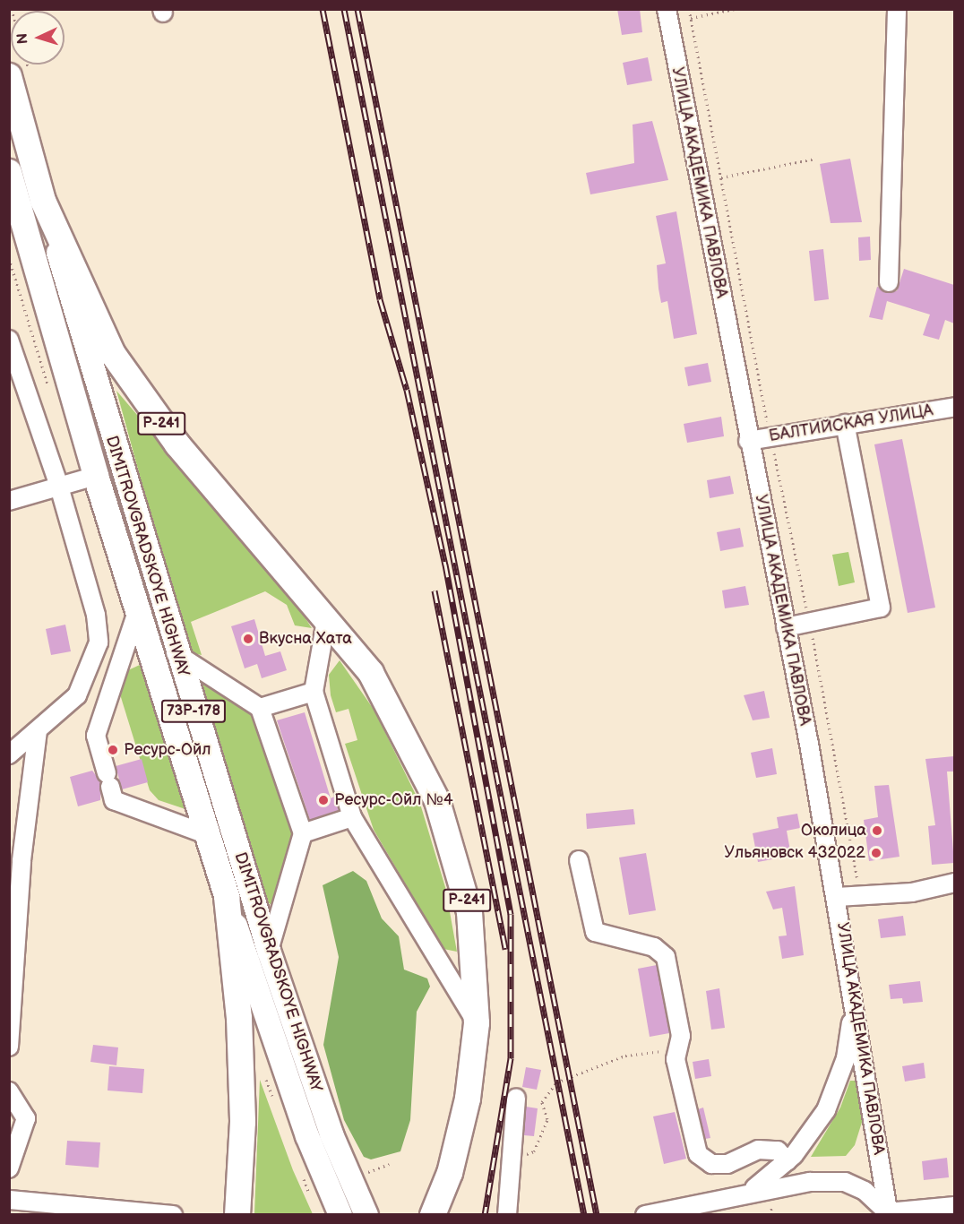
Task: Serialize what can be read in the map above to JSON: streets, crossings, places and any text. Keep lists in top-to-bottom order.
{
  "streets": {
    "highway": ["Р-241", "DIMITROVGRADSKOYE HIGHWAY"],
    "main road": ["73Р-178"],
    "street": ["УЛИЦА АКАДЕМИКА ПАВЛОВА", "БАЛТИЙСКАЯ УЛИЦА"]
  },
  "crossings": [
    ["УЛИЦА АКАДЕМИКА ПАВЛОВА", "БАЛТИЙСКАЯ УЛИЦА"],
    ["Р-241", "DIMITROVGRADSKOYE HIGHWAY"]
  ],
  "places": [
    "Вкусна Хата",
    "Ресурс-Ойл",
    "Ресурс-Ойл №4",
    "Околица",
    "Ульяновск 432022"
  ],
  "north": "left"
}
